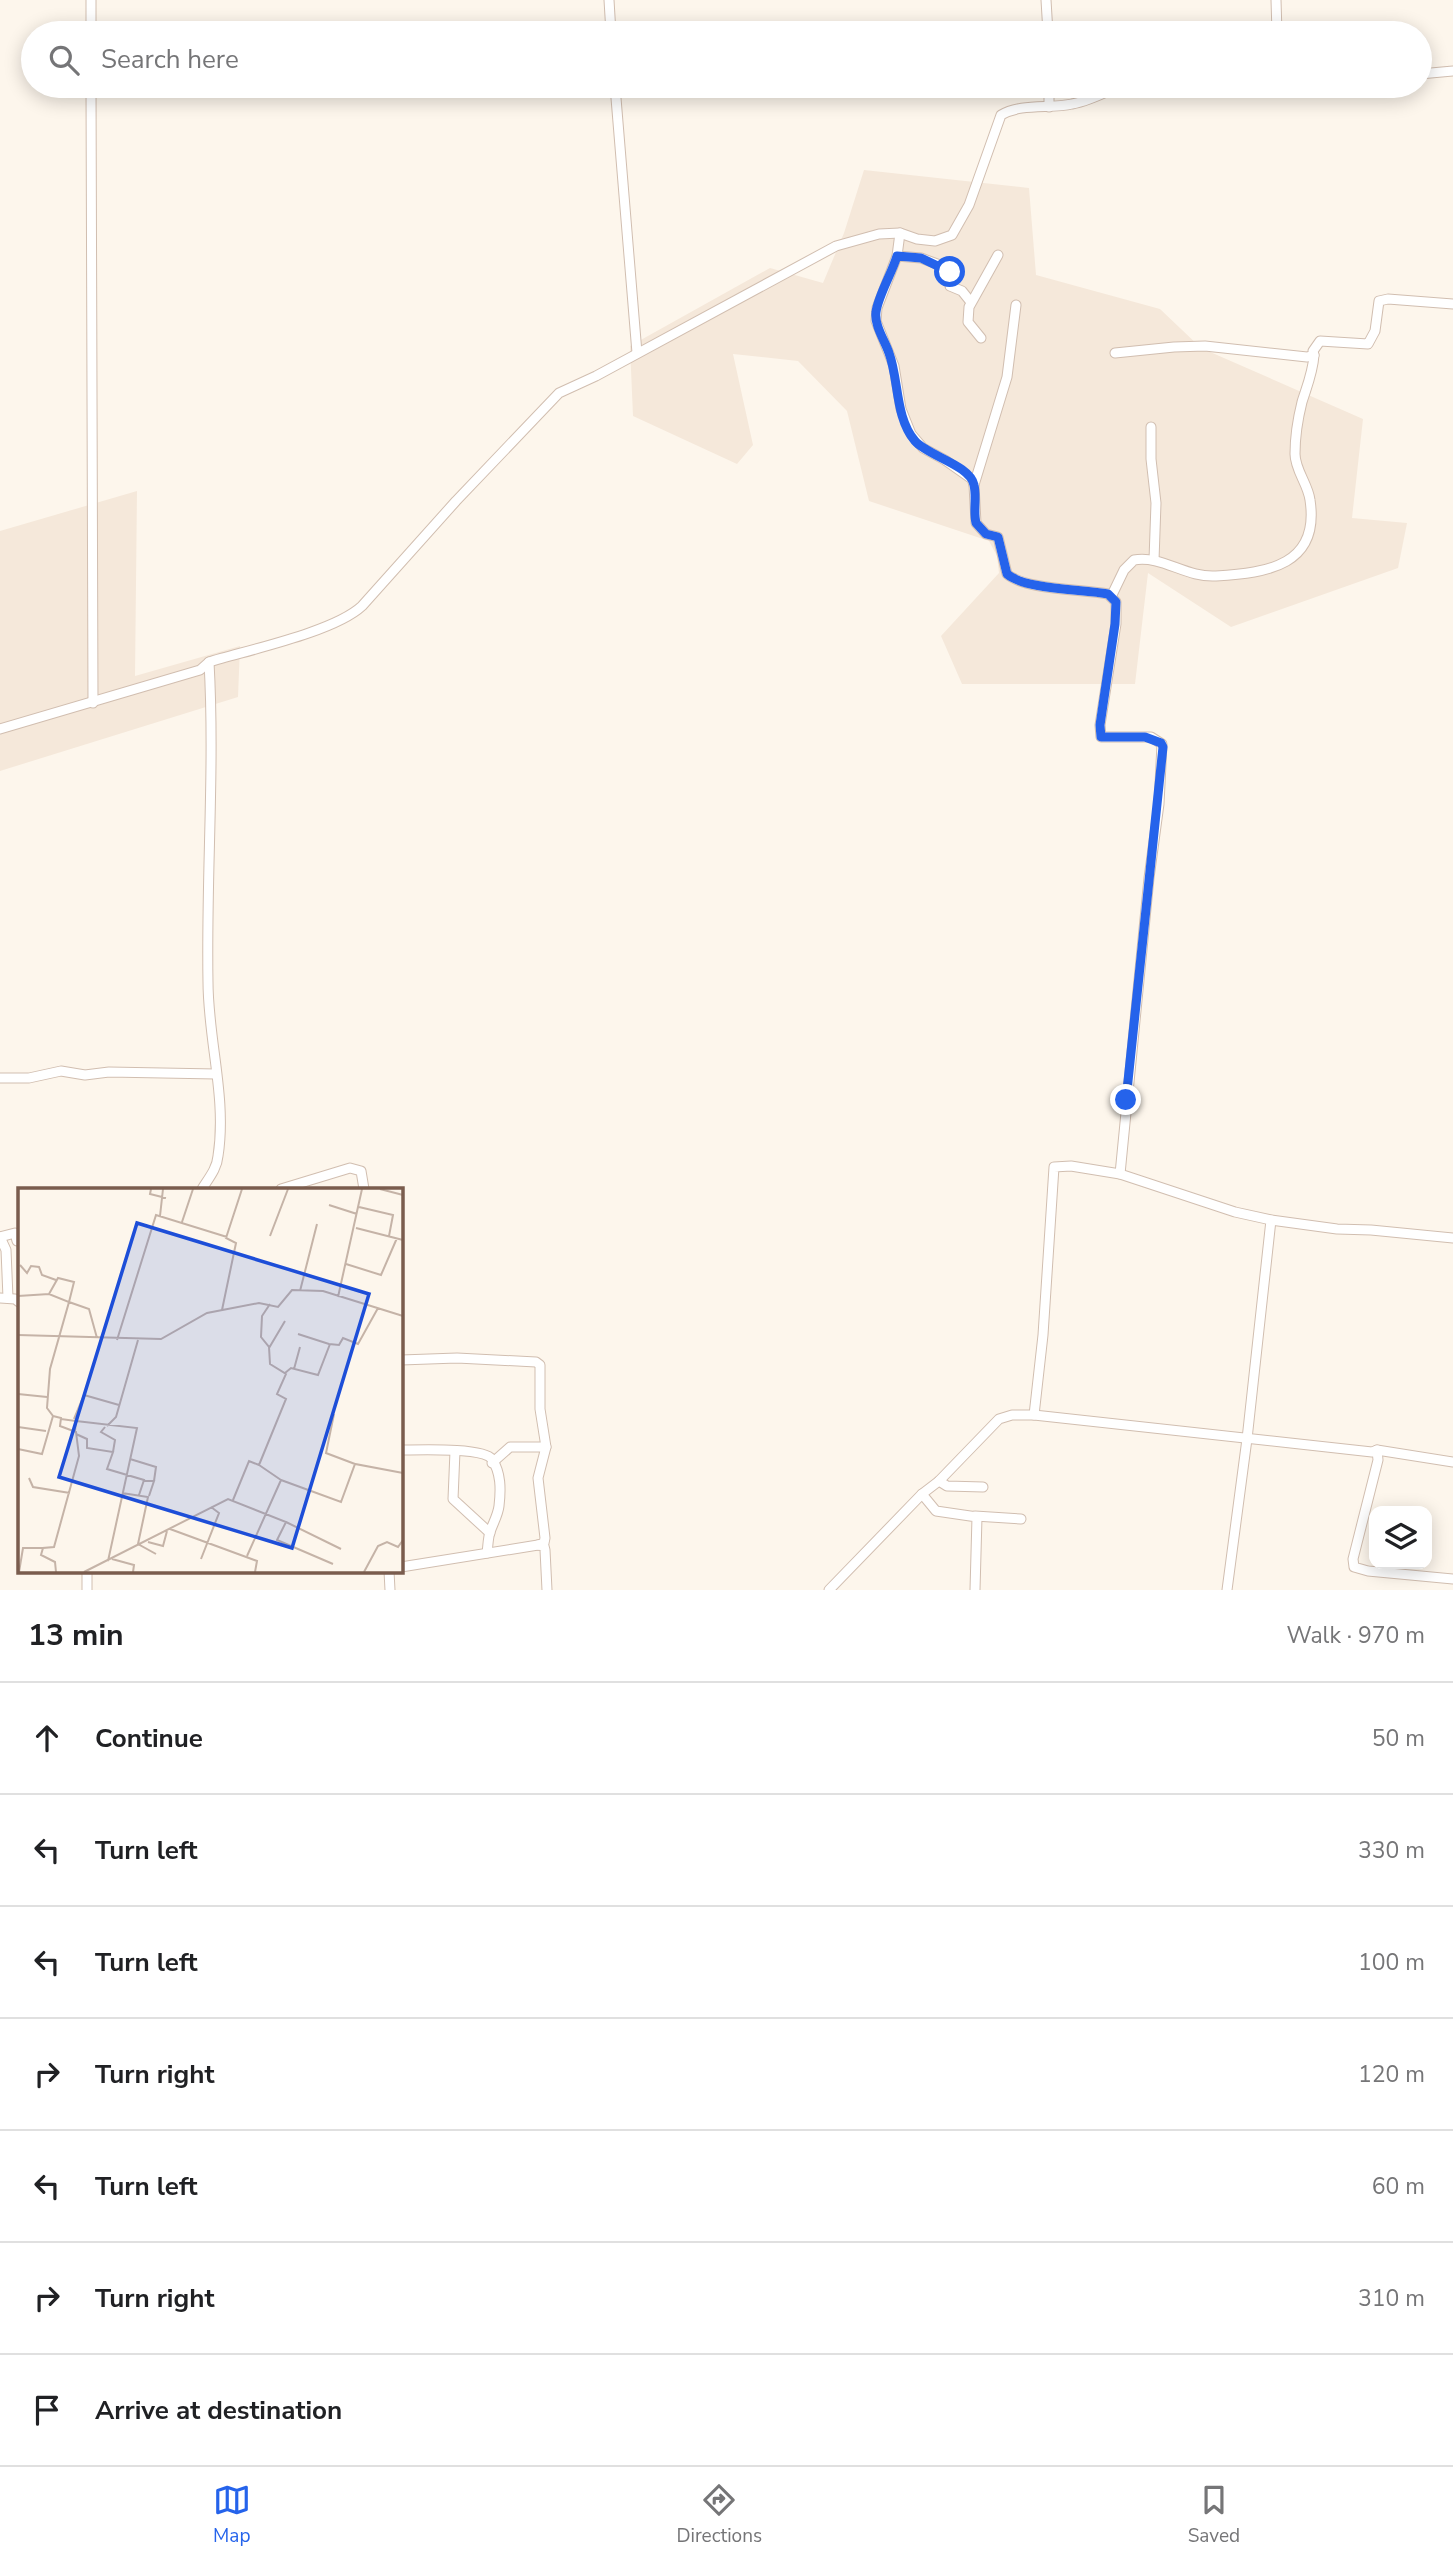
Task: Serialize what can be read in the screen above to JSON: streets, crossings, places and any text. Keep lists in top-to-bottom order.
{
  "page": {
    "search": "Search here",
    "heading": ["13 min", "Walk · 970 m"],
    "list": [
      ["Continue", "50 m"],
      ["Turn left", "330 m"],
      ["Turn left", "100 m"],
      ["Turn right", "120 m"],
      ["Turn left", "60 m"],
      ["Turn right", "310 m"],
      "Arrive at destination"
    ],
    "nav": ["Map", "Directions", "Saved"]
  }
}
